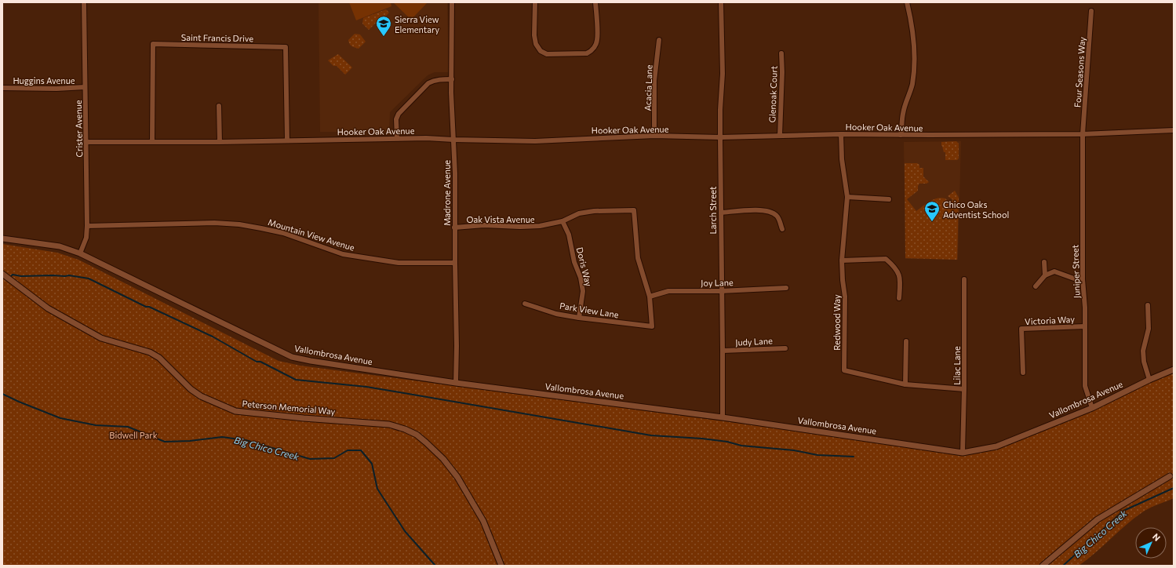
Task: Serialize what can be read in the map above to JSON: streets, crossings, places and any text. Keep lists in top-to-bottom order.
{
  "streets": {
    "street": [
      "Saint Francis Drive",
      "Four Seasons Way",
      "Huggins Avenue",
      "Acacia Lane",
      "Glenoak Court",
      "Hooker Oak Avenue",
      "Crister Avenue",
      "Madrone Avenue",
      "Larch Street",
      "Oak Vista Avenue",
      "Mountain View Avenue",
      "Doris Way",
      "Juniper Street",
      "Joy Lane",
      "Park View Lane",
      "Victoria Way",
      "Redwood Way",
      "Judy Lane",
      "Vallombrosa Avenue",
      "Lilac Lane",
      "Peterson Memorial Way"
    ]
  },
  "crossings": [
    ["Saint Francis Drive", "Hooker Oak Avenue"],
    ["Four Seasons Way", "Hooker Oak Avenue"],
    ["Four Seasons Way", "Juniper Street"],
    ["Huggins Avenue", "Crister Avenue"],
    ["Acacia Lane", "Hooker Oak Avenue"],
    ["Glenoak Court", "Hooker Oak Avenue"],
    ["Hooker Oak Avenue", "Crister Avenue"],
    ["Hooker Oak Avenue", "Madrone Avenue"],
    ["Hooker Oak Avenue", "Larch Street"],
    ["Hooker Oak Avenue", "Juniper Street"],
    ["Hooker Oak Avenue", "Redwood Way"],
    ["Crister Avenue", "Mountain View Avenue"],
    ["Crister Avenue", "Vallombrosa Avenue"],
    ["Madrone Avenue", "Oak Vista Avenue"],
    ["Madrone Avenue", "Mountain View Avenue"],
    ["Madrone Avenue", "Vallombrosa Avenue"],
    ["Larch Street", "Joy Lane"],
    ["Larch Street", "Judy Lane"],
    ["Larch Street", "Vallombrosa Avenue"],
    ["Oak Vista Avenue", "Doris Way"],
    ["Oak Vista Avenue", "Joy Lane"],
    ["Oak Vista Avenue", "Park View Lane"],
    ["Doris Way", "Park View Lane"],
    ["Juniper Street", "Victoria Way"],
    ["Juniper Street", "Vallombrosa Avenue"],
    ["Redwood Way", "Lilac Lane"],
    ["Vallombrosa Avenue", "Lilac Lane"]
  ],
  "water": ["Big Chico Creek"],
  "parks": ["Bidwell Park"],
  "places": {
    "school or university": ["Sierra View Elementary", "Chico Oaks Adventist School"]
  },
  "north": "top right"
}
